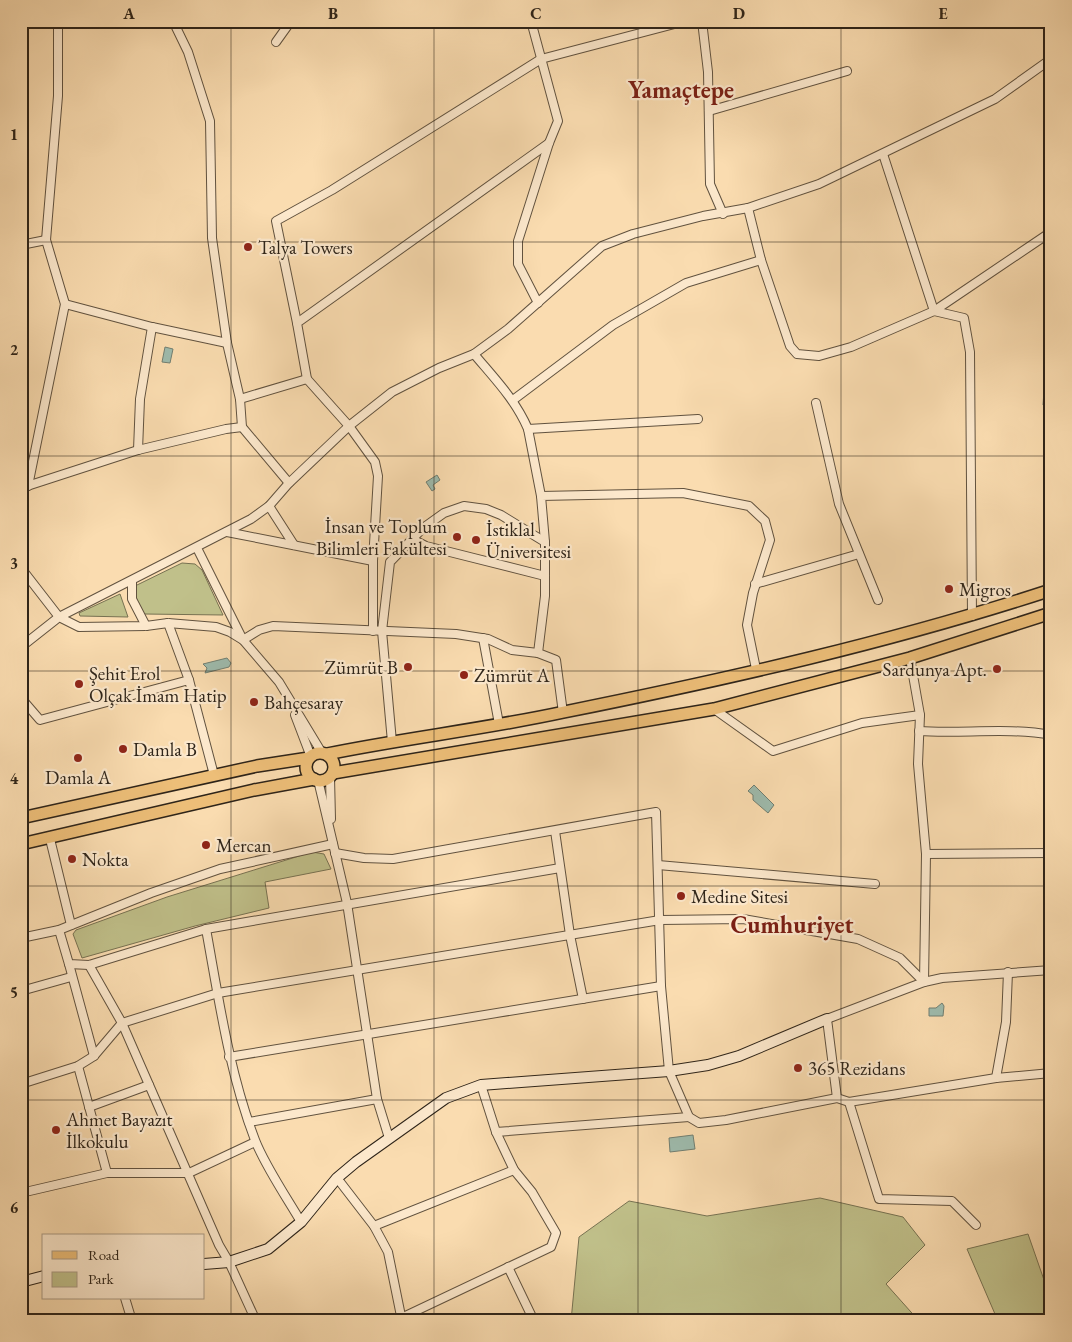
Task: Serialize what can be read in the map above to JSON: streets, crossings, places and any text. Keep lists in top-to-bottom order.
{
  "districts": ["Yamaçtepe", "Cumhuriyet"],
  "places": [
    "Talya Towers",
    "İnsan ve Toplum Bilimleri Fakültesi",
    "İstiklal Üniversitesi",
    "Migros",
    "Zümrüt B",
    "Sardunya Apt.",
    "Zümrüt A",
    "Şehit Erol Olçak İmam Hatip",
    "Bahçesaray",
    "Damla B",
    "Damla A",
    "Mercan",
    "Nokta",
    "Medine Sitesi",
    "365 Rezidans",
    "Ahmet Bayazıt İlkokulu"
  ],
  "legend": ["Road", "Park"],
  "grid": {
    "columns": [
      "A",
      "B",
      "C",
      "D",
      "E"
    ],
    "rows": [
      "1",
      "2",
      "3",
      "4",
      "5",
      "6"
    ]
  }
}
